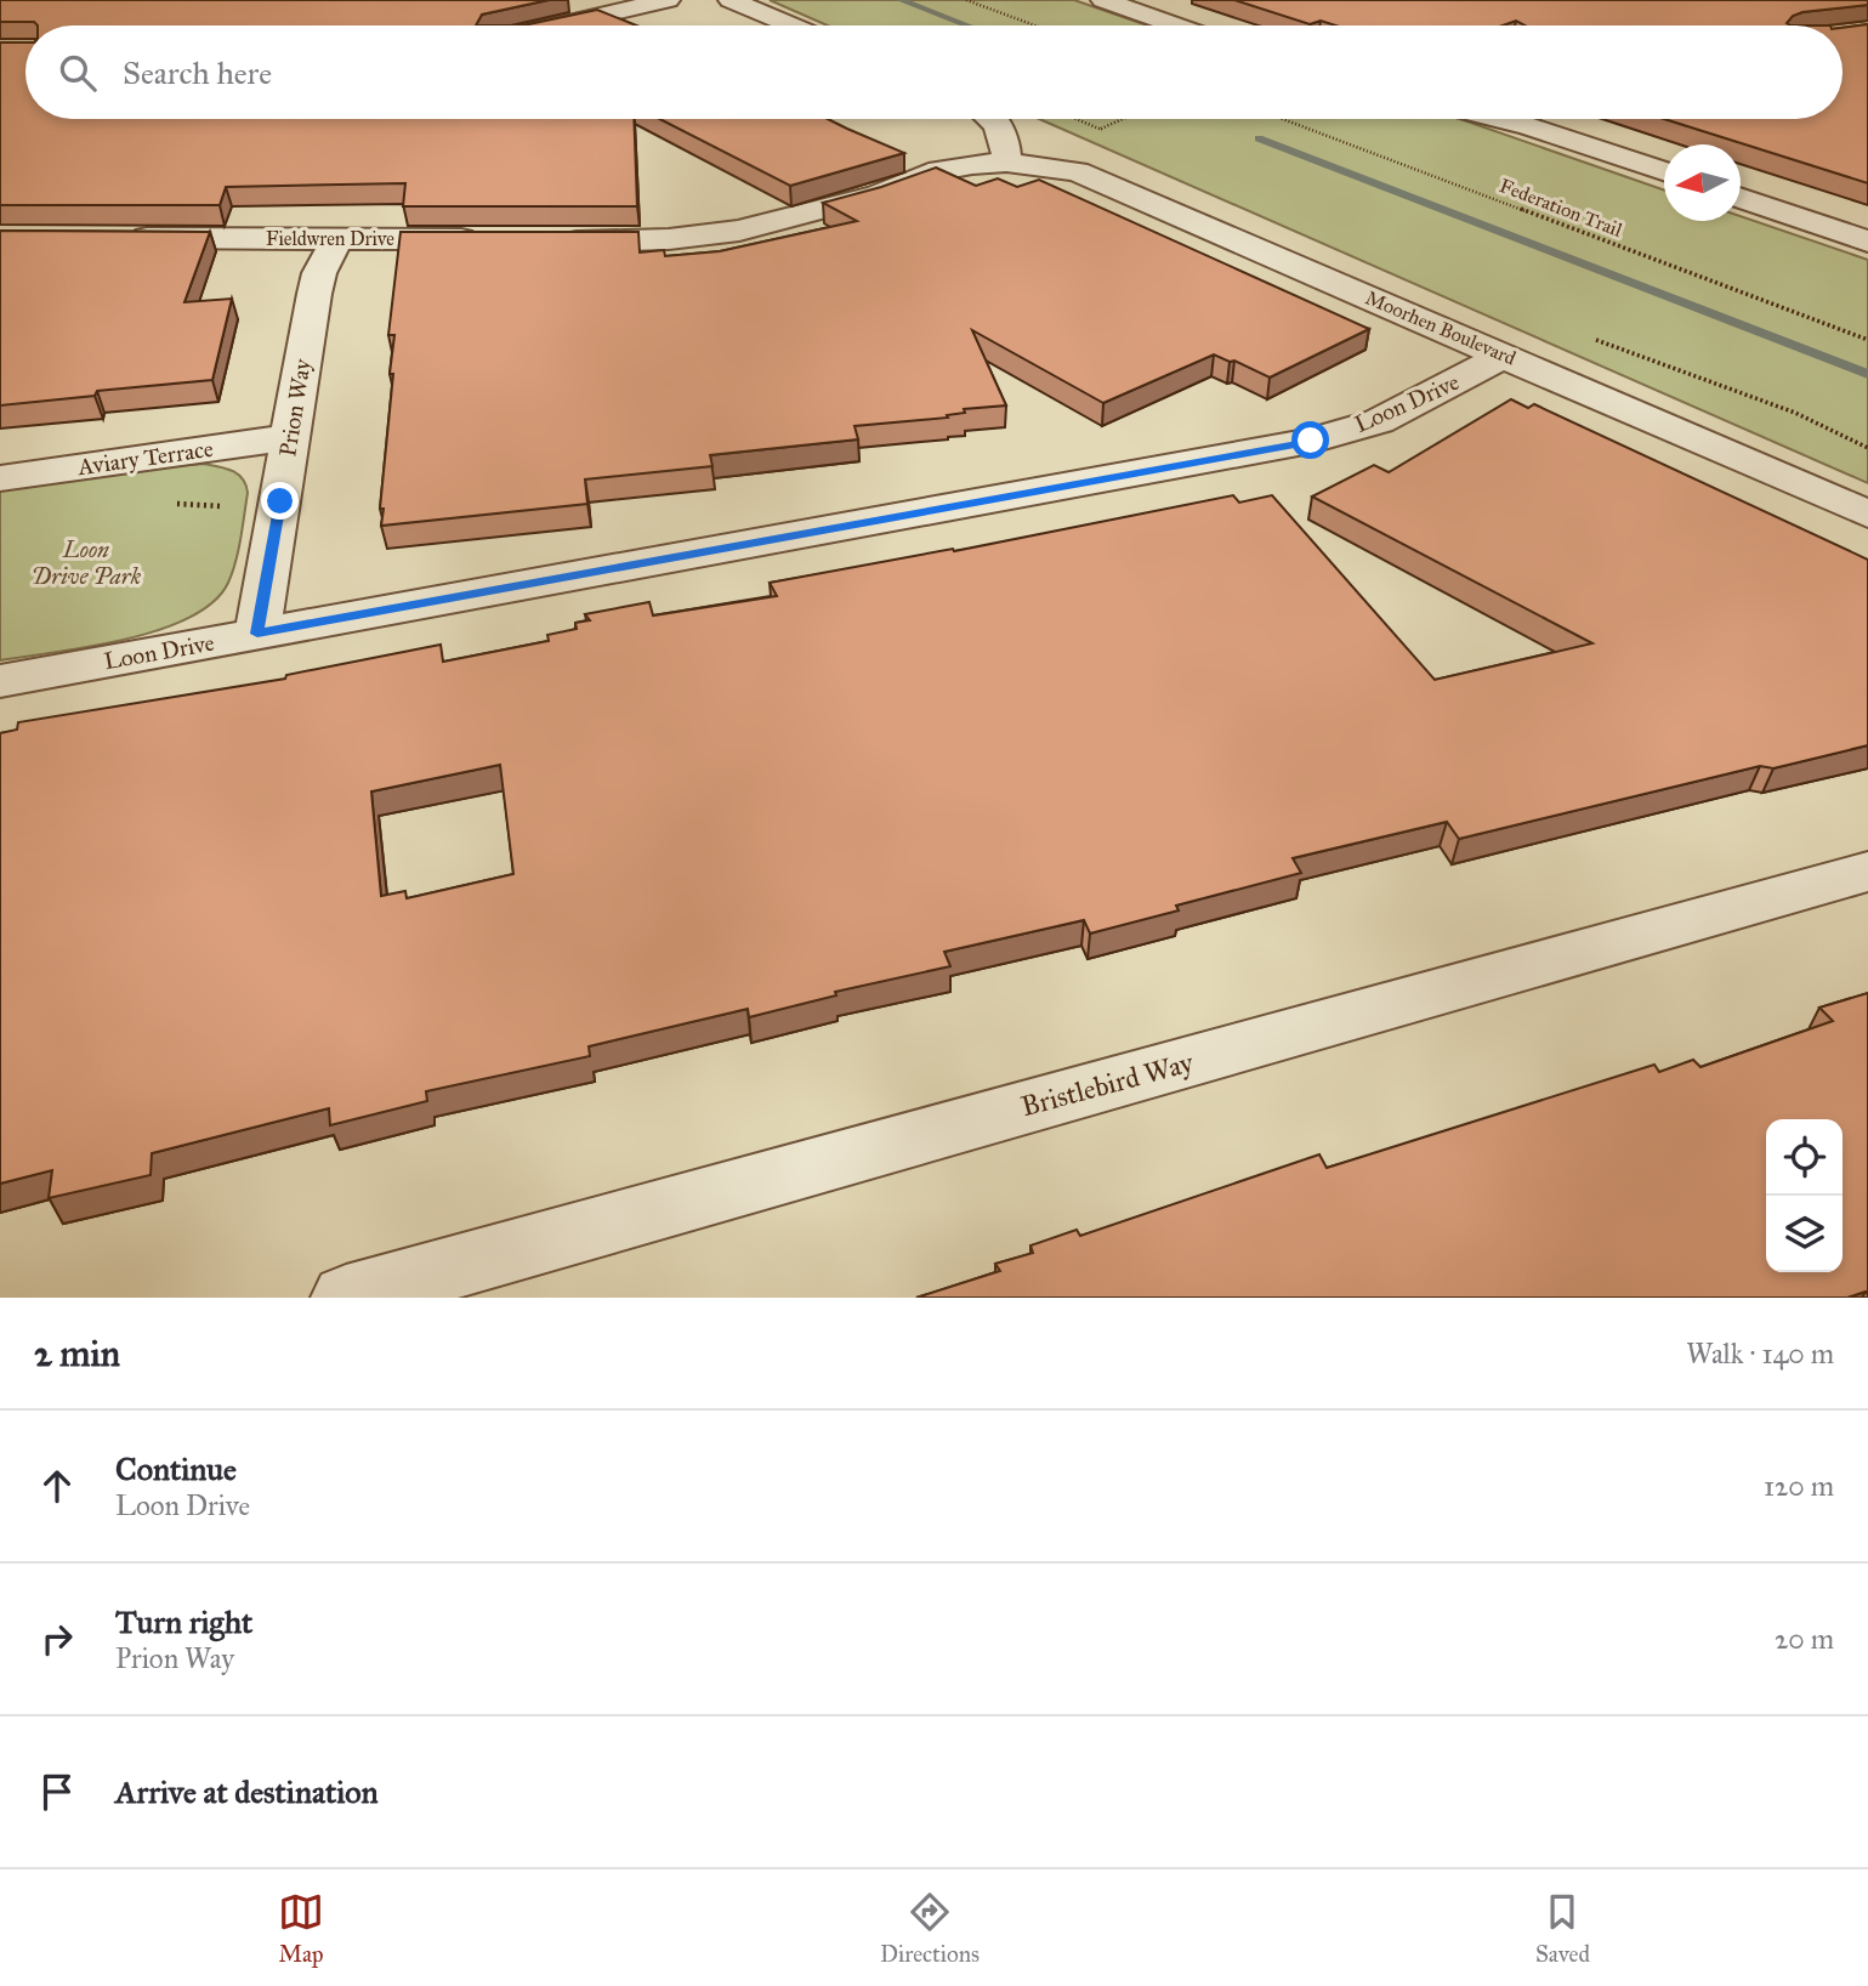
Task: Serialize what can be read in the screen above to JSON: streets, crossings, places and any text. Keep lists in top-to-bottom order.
{
  "streets": {
    "street": [
      "Fieldwren Drive",
      "Moorhen Boulevard",
      "Loon Drive",
      "Prion Way",
      "Aviary Terrace",
      "Bristlebird Way"
    ],
    "path": ["Federation Trail"]
  },
  "crossings": [
    ["Fieldwren Drive", "Prion Way"],
    ["Moorhen Boulevard", "Loon Drive"],
    ["Loon Drive", "Prion Way"],
    ["Prion Way", "Aviary Terrace"]
  ],
  "parks": ["Loon Drive Park"],
  "north": "left",
  "page": {
    "search": "Search here",
    "heading": ["2 min", "Walk · 140 m"],
    "list": [
      ["Continue", "Loon Drive", "120 m"],
      ["Turn right", "Prion Way", "20 m"],
      "Arrive at destination"
    ],
    "nav": ["Map", "Directions", "Saved"]
  }
}
